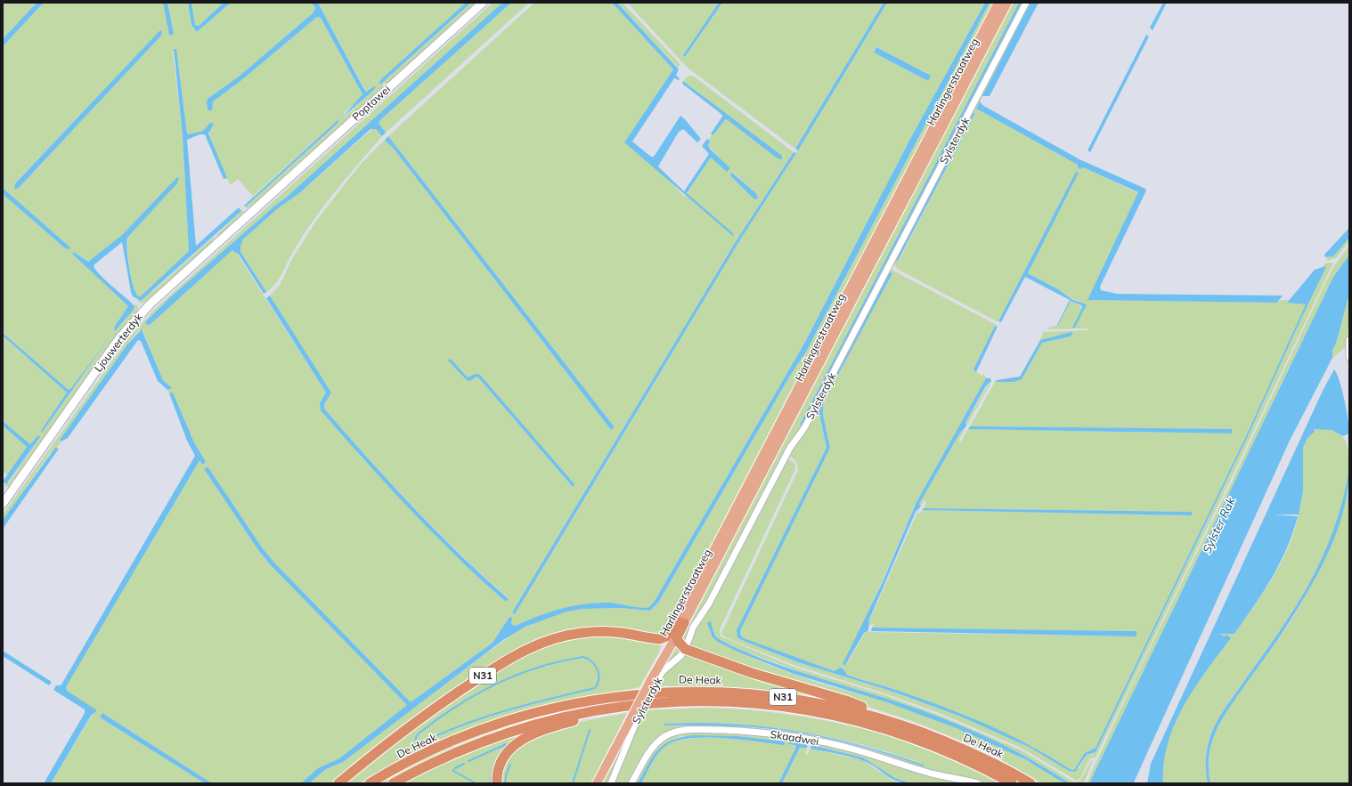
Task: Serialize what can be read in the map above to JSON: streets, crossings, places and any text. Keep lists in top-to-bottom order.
{
  "streets": {
    "highway": ["N31", "De Heak"],
    "main road": ["Harlingerstraatweg", "Poptawei", "Ljouwerterdyk"],
    "street": ["Sylsterdyk", "Skaadwei"]
  },
  "crossings": [
    ["Harlingerstraatweg", "Sylsterdyk"],
    ["Harlingerstraatweg", "N31"],
    ["Poptawei", "Ljouwerterdyk"],
    ["Sylsterdyk", "N31"],
    ["N31", "De Heak"]
  ],
  "water": ["Sylster Rak"]
}
